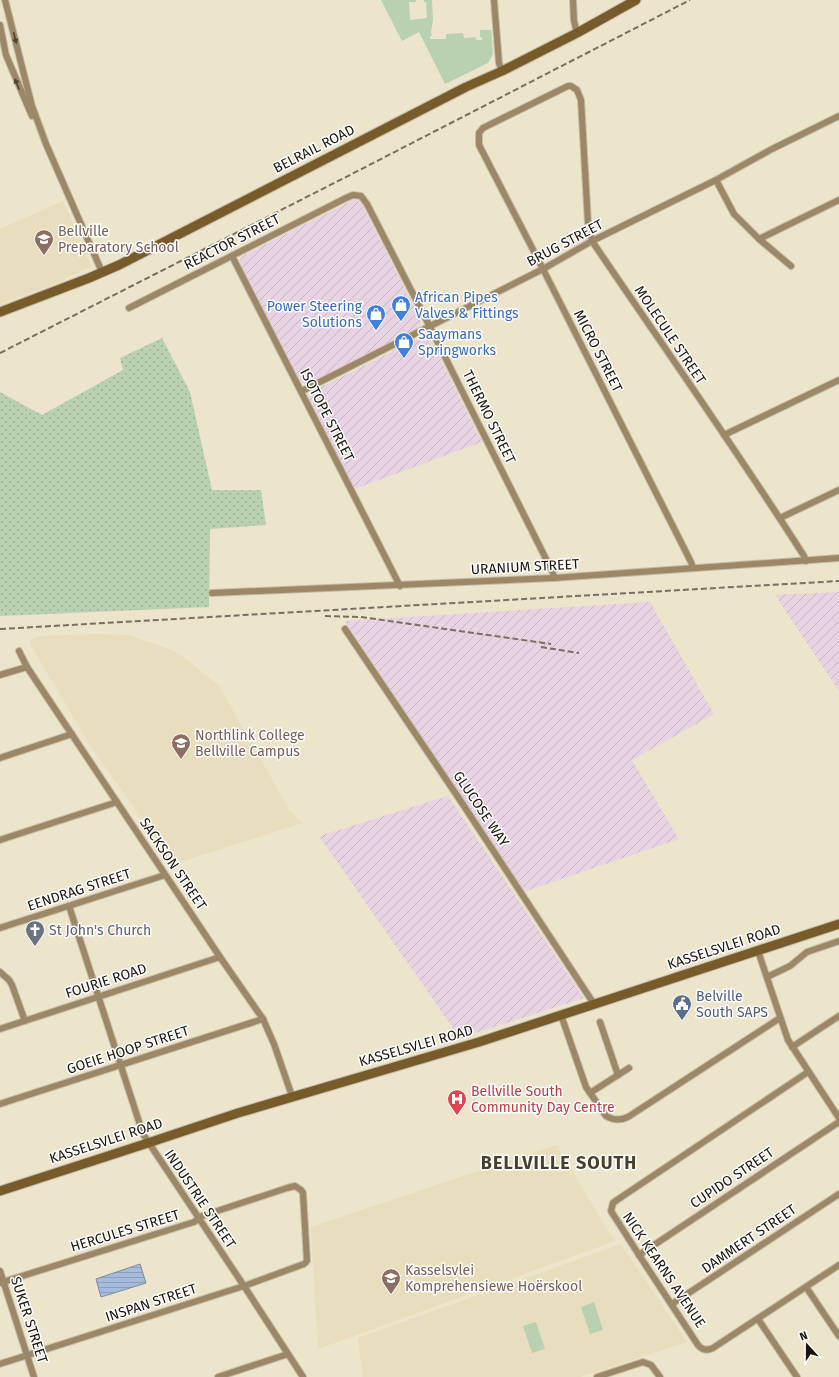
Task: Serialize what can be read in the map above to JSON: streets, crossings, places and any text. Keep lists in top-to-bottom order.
{
  "streets": {
    "street": [
      "BELRAIL ROAD",
      "REACTOR STREET",
      "BRUG STREET",
      "MOLECULE STREET",
      "MICRO STREET",
      "ISOTOPE STREET",
      "THERMO STREET",
      "URANIUM STREET",
      "GLUCOSE WAY",
      "SACKSON STREET",
      "EENDRAG STREET",
      "KASSELSVLEI ROAD",
      "FOURIE ROAD",
      "GOEIE HOOP STREET",
      "CUPIDO STREET",
      "INDUSTRIE STREET",
      "HERCULES STREET",
      "DAMMERT STREET",
      "NICK KEARNS AVENUE",
      "INSPAN STREET",
      "SUKER STREET"
    ]
  },
  "crossings": [
    ["REACTOR STREET", "ISOTOPE STREET"],
    ["REACTOR STREET", "THERMO STREET"],
    ["BRUG STREET", "MOLECULE STREET"],
    ["BRUG STREET", "MICRO STREET"],
    ["BRUG STREET", "ISOTOPE STREET"],
    ["BRUG STREET", "THERMO STREET"],
    ["MOLECULE STREET", "MICRO STREET"],
    ["MOLECULE STREET", "URANIUM STREET"],
    ["MICRO STREET", "URANIUM STREET"],
    ["ISOTOPE STREET", "URANIUM STREET"],
    ["THERMO STREET", "URANIUM STREET"],
    ["GLUCOSE WAY", "KASSELSVLEI ROAD"],
    ["SACKSON STREET", "EENDRAG STREET"],
    ["SACKSON STREET", "KASSELSVLEI ROAD"],
    ["SACKSON STREET", "FOURIE ROAD"],
    ["SACKSON STREET", "GOEIE HOOP STREET"],
    ["EENDRAG STREET", "INDUSTRIE STREET"],
    ["KASSELSVLEI ROAD", "INDUSTRIE STREET"],
    ["FOURIE ROAD", "INDUSTRIE STREET"],
    ["GOEIE HOOP STREET", "INDUSTRIE STREET"],
    ["CUPIDO STREET", "NICK KEARNS AVENUE"],
    ["INDUSTRIE STREET", "HERCULES STREET"],
    ["INDUSTRIE STREET", "INSPAN STREET"],
    ["HERCULES STREET", "INSPAN STREET"],
    ["HERCULES STREET", "SUKER STREET"],
    ["DAMMERT STREET", "NICK KEARNS AVENUE"],
    ["INSPAN STREET", "SUKER STREET"]
  ],
  "districts": ["BELLVILLE SOUTH"],
  "places": {
    "school or university": ["Bellville Preparatory School", "Northlink College Bellville Campus", "Kasselsvlei Komprehensiewe Hoërskool"],
    "shop": ["African Pipes Valves & Fittings", "Power Steering Solutions", "Saaymans Springworks"],
    "church": ["St John's Church"],
    "public building": ["Belville South SAPS"],
    "hospital": ["Bellville South Community Day Centre"]
  },
  "north": "top"
}
